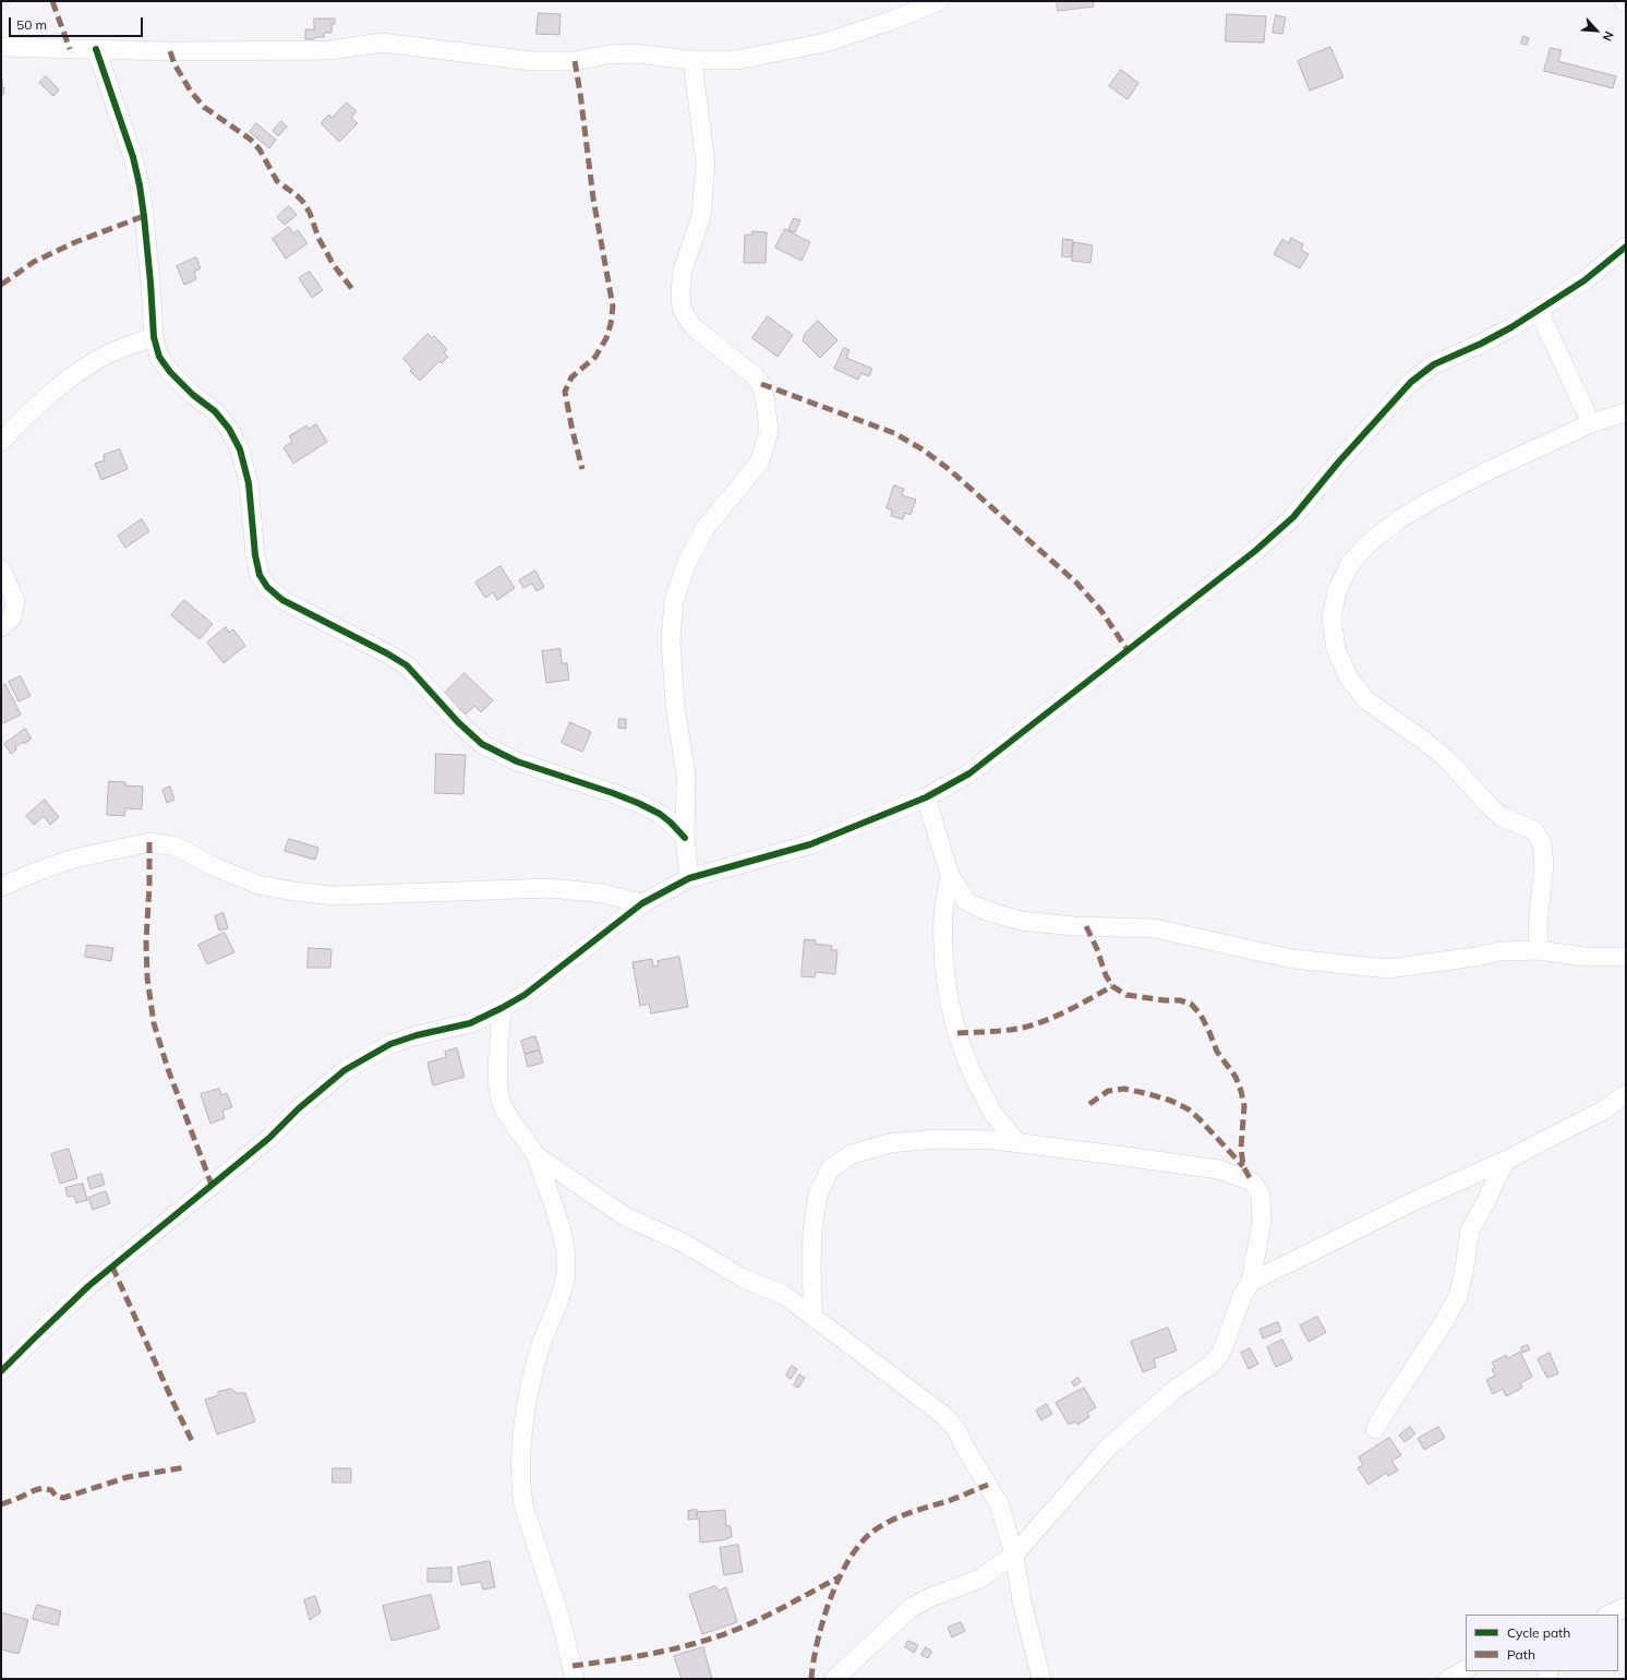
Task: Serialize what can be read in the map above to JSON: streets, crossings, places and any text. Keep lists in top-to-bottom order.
{
  "legend": ["Cycle path", "Path"],
  "scale_bar": "50 m",
  "north": "bottom right"
}
